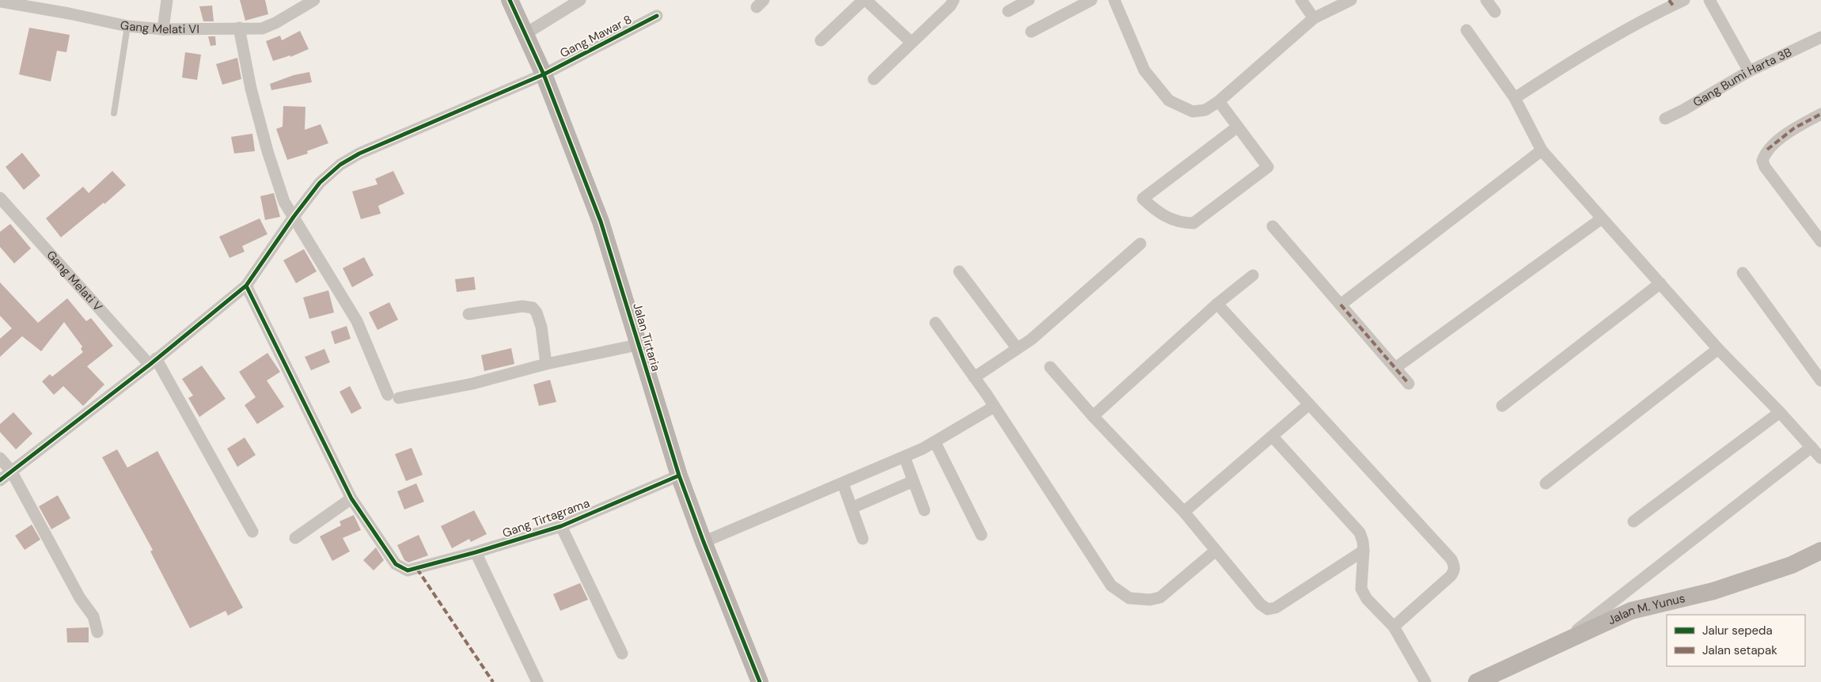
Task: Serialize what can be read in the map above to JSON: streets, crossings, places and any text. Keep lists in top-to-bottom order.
{
  "streets": {
    "street": [
      "Gang Melati VI",
      "Gang Mawar 8",
      "Gang Bumi Harta 3B",
      "Gang Melati V",
      "Jalan Tirtaria",
      "Gang Tirtagrama",
      "Jalan M. Yunus"
    ]
  },
  "crossings": [
    ["Gang Mawar 8", "Gang Melati V"],
    ["Gang Mawar 8", "Jalan Tirtaria"],
    ["Jalan Tirtaria", "Gang Tirtagrama"]
  ],
  "legend": ["Jalur sepeda", "Jalan setapak"]
}
